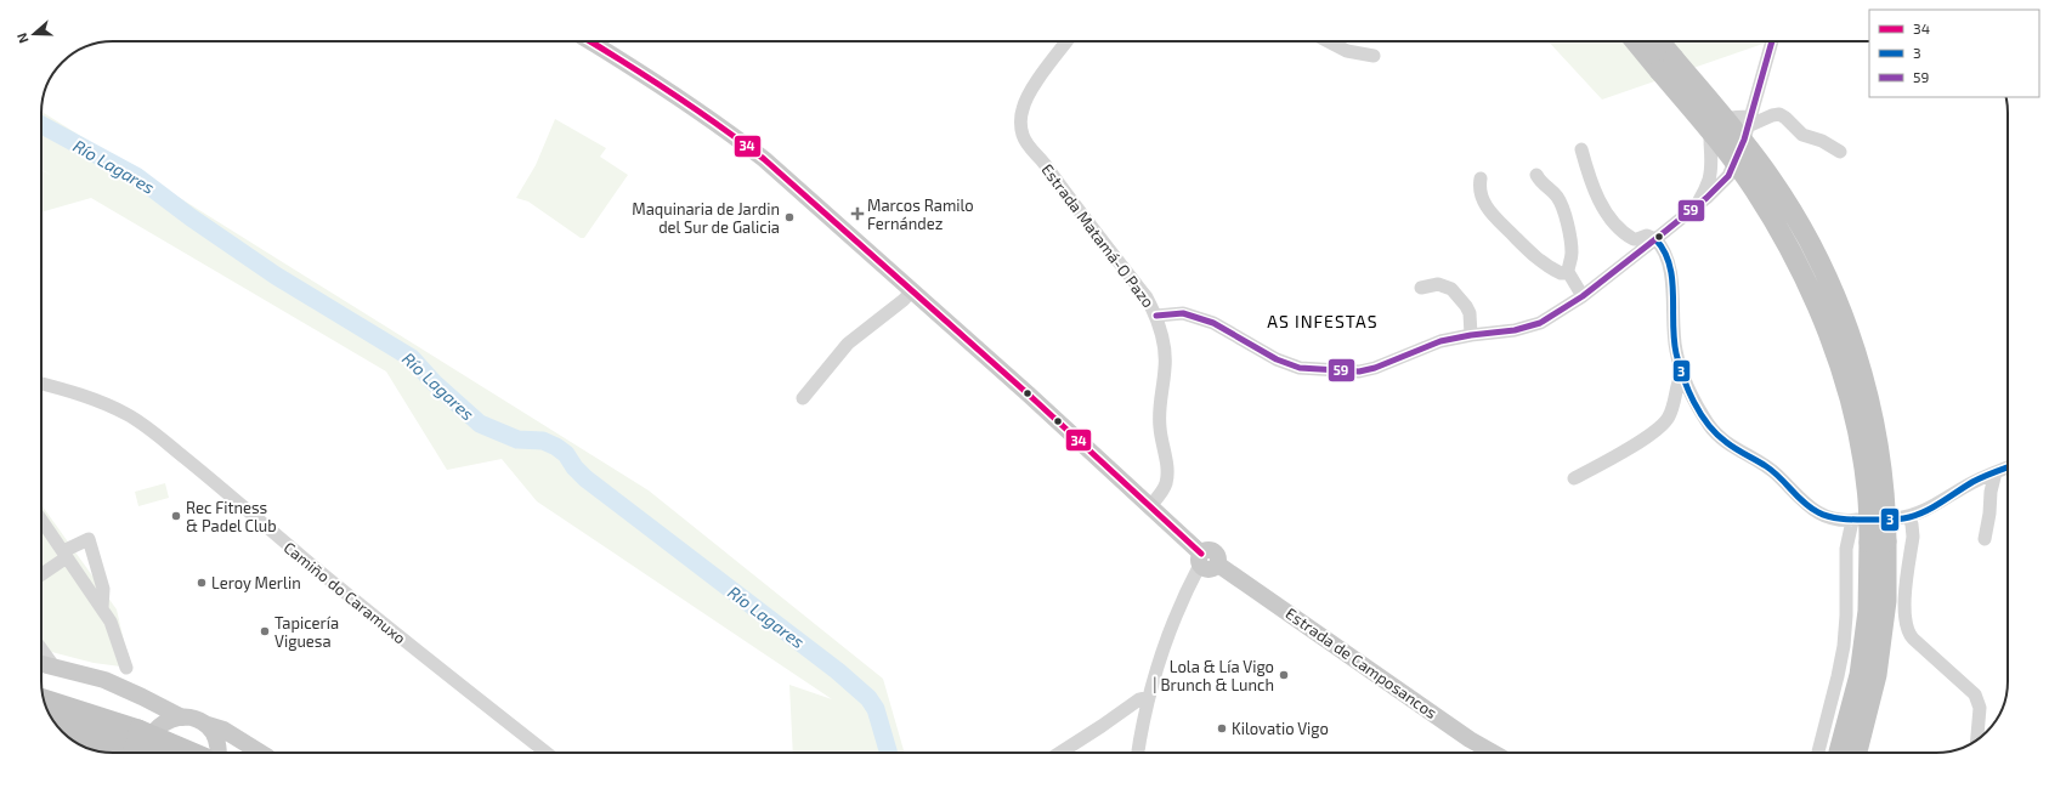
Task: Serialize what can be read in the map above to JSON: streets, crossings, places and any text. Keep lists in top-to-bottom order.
{
  "streets": {
    "main road": ["Estrada de Camposancos"],
    "street": ["Estrada Matamá-O Pazo", "Camiño do Caramuxo"]
  },
  "districts": ["AS INFESTAS"],
  "water": ["Río Lagares"],
  "places": {
    "health": ["Marcos Ramilo Fernández"],
    "other": [
      "Maquinaria de Jardin del Sur de Galicia",
      "Rec Fitness & Padel Club",
      "Leroy Merlin",
      "Tapicería Viguesa",
      "Lola & Lía Vigo | Brunch & Lunch",
      "Kilovatio Vigo"
    ]
  },
  "lines": ["transit line 34", "transit line 59", "transit line 3"],
  "legend": ["34", "3", "59"],
  "north": "left"
}
